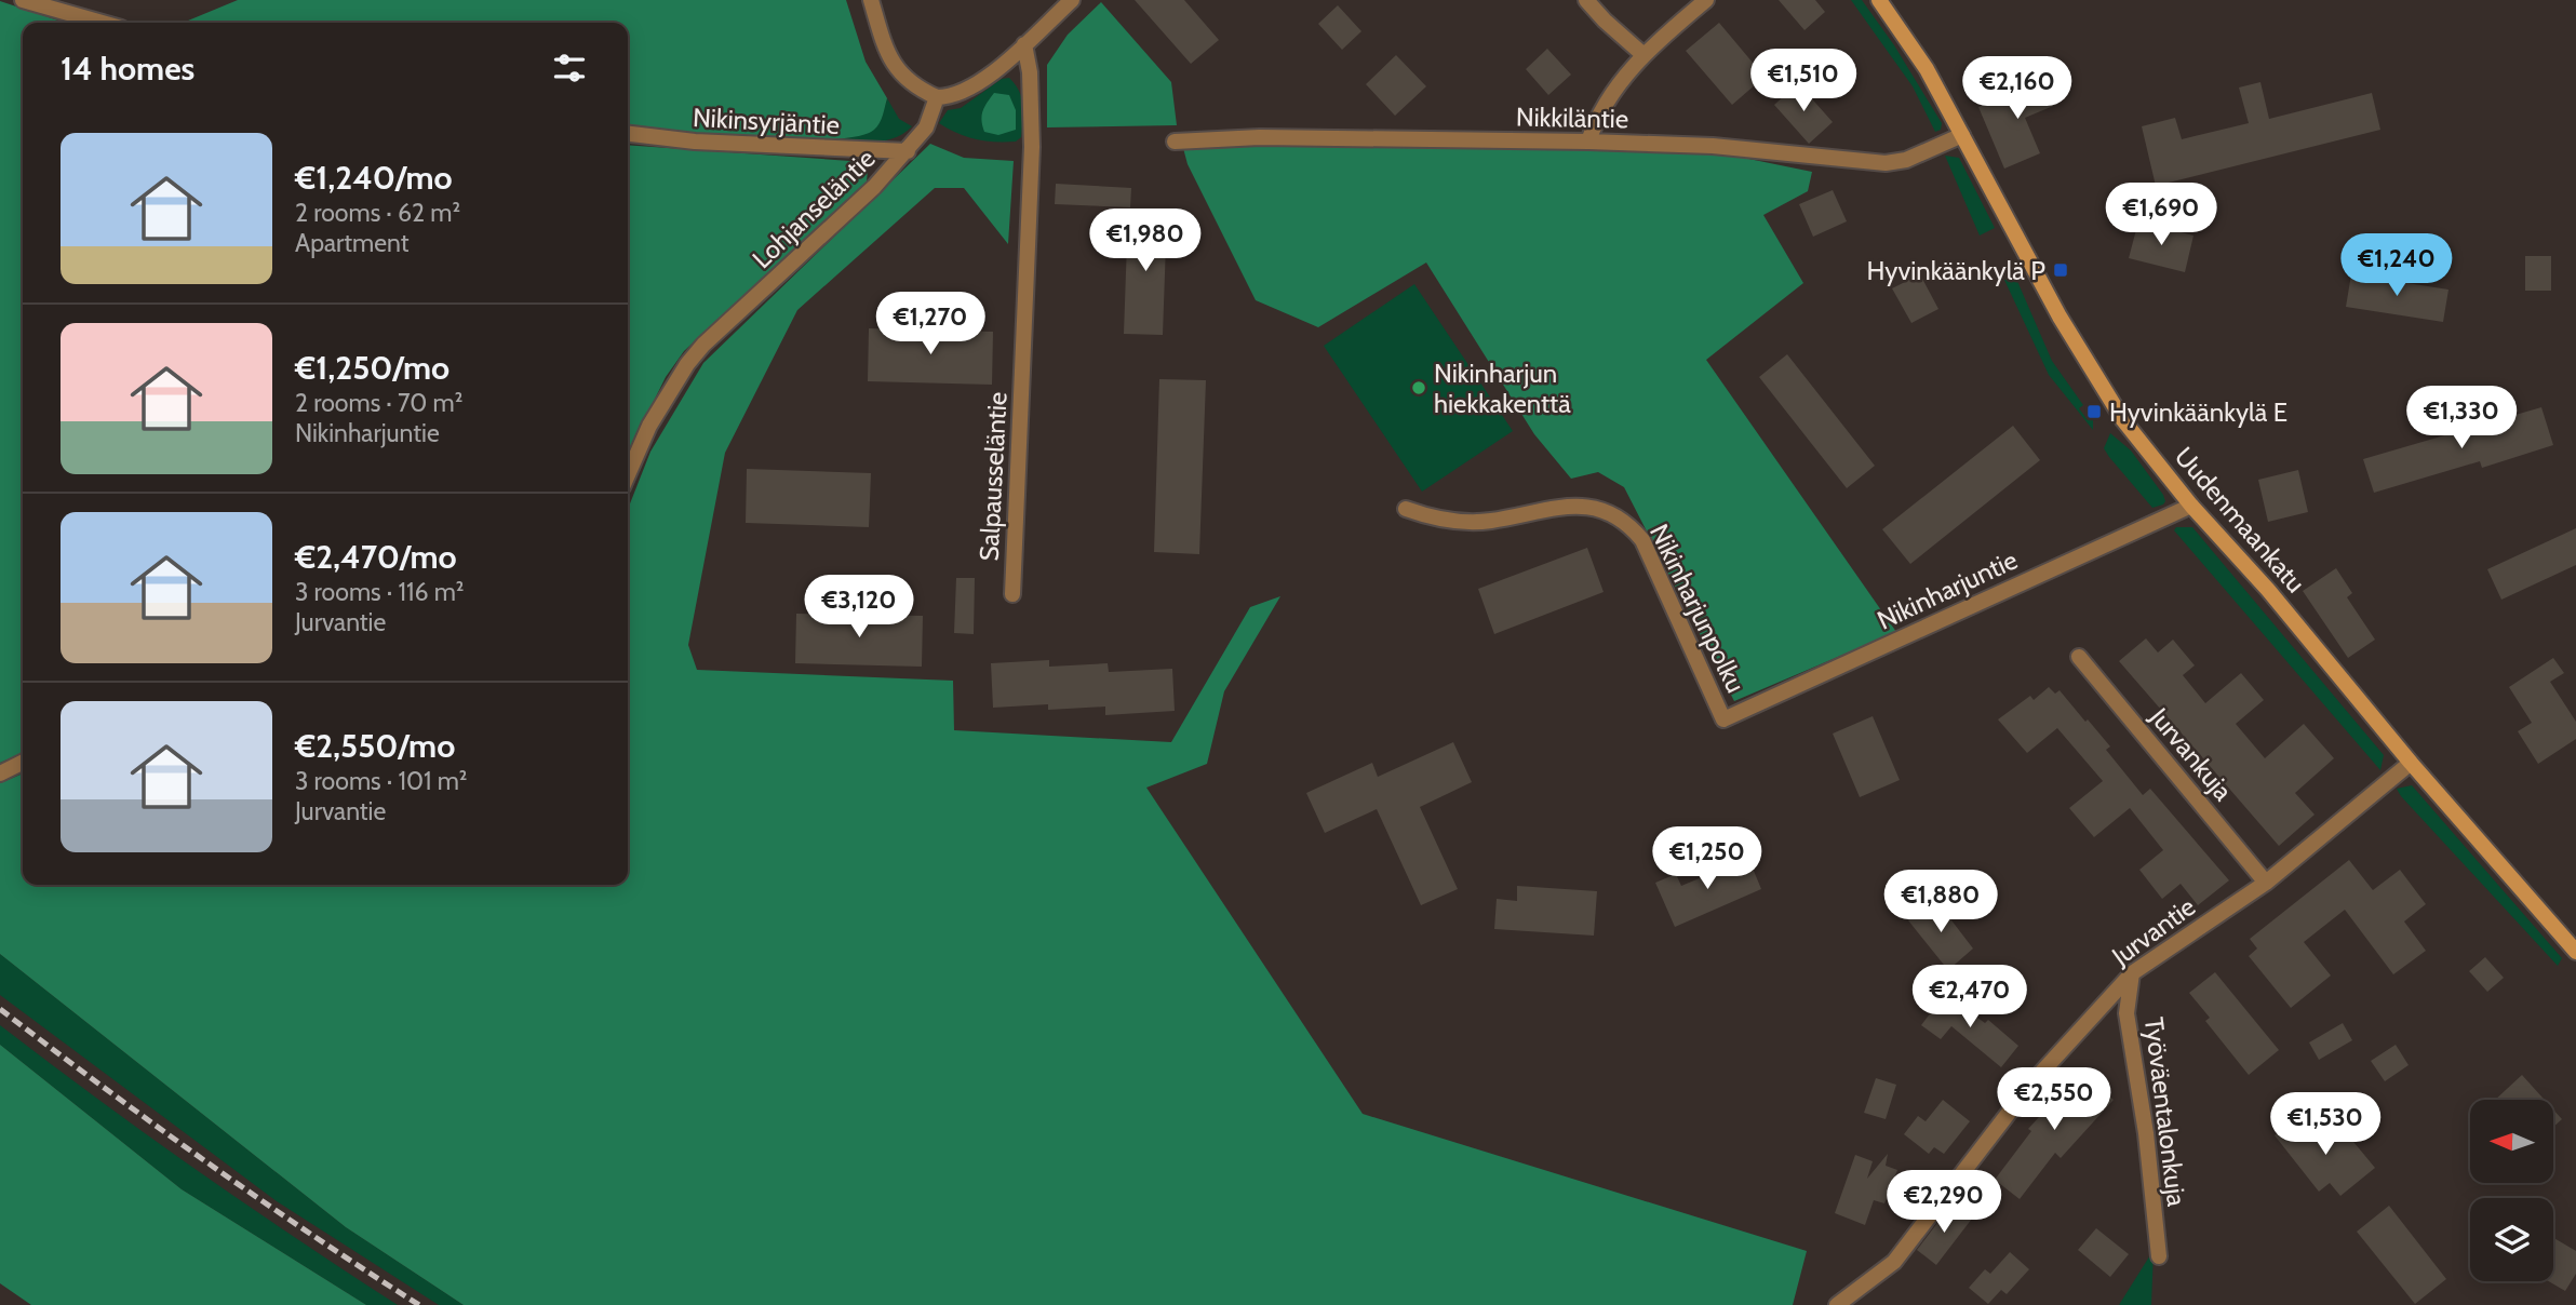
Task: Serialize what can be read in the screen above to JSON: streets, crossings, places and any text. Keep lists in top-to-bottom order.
{
  "streets": {
    "main road": ["Uudenmaankatu"],
    "street": [
      "Nikkiläntie",
      "Nikinsyrjäntie",
      "Lohjanseläntie",
      "Salpausseläntie",
      "Nikinharjuntie",
      "Nikinharjunpolku",
      "Jurvankuja",
      "Jurvantie",
      "Työväentalonkuja"
    ]
  },
  "crossings": [
    ["Nikkiläntie", "Uudenmaankatu"],
    ["Nikinsyrjäntie", "Lohjanseläntie"],
    ["Uudenmaankatu", "Nikinharjuntie"],
    ["Uudenmaankatu", "Jurvantie"],
    ["Nikinharjuntie", "Nikinharjunpolku"],
    ["Jurvankuja", "Jurvantie"],
    ["Jurvantie", "Työväentalonkuja"]
  ],
  "places": {
    "transit": ["Hyvinkäänkylä P", "Hyvinkäänkylä E"],
    "other": ["Nikinharjun hiekkakenttä"]
  },
  "north": "left",
  "page": {
    "heading": "14 homes",
    "price": [
      "€1,510",
      "€2,160",
      "€1,690",
      "€1,980",
      "€1,240",
      "€1,270",
      "€1,330",
      "€3,120",
      "€1,250",
      "€1,880",
      "€2,470",
      "€2,550",
      "€1,530",
      "€2,290"
    ],
    "list": [
      {
        "name": "€1,240/mo",
        "note": "2 rooms · 62 m² · Apartment"
      },
      {
        "name": "€1,250/mo",
        "note": "2 rooms · 70 m² · Nikinharjuntie"
      },
      {
        "name": "€2,470/mo",
        "note": "3 rooms · 116 m² · Jurvantie"
      },
      {
        "name": "€2,550/mo",
        "note": "3 rooms · 101 m² · Jurvantie"
      }
    ]
  }
}
